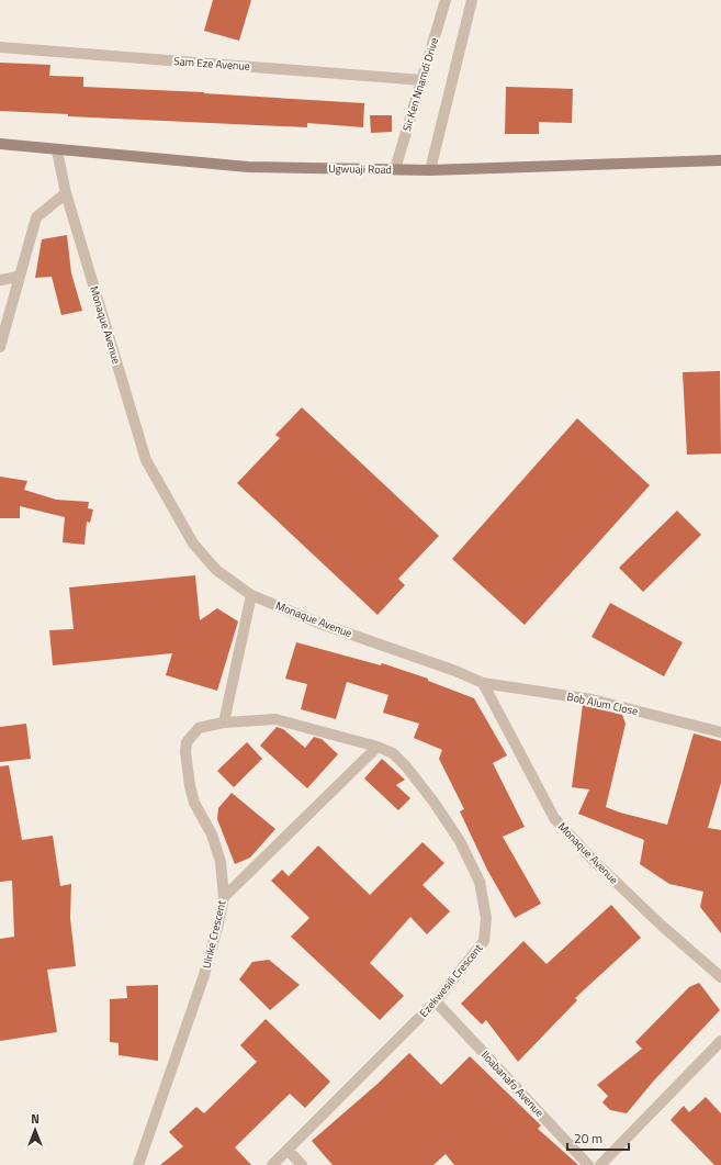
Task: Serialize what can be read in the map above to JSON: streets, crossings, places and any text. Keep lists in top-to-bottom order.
{
  "streets": {
    "main road": ["Ugwuaji Road"],
    "street": [
      "Sam Eze Avenue",
      "Sir Ken Nnamdi Drive",
      "Monaque Avenue",
      "Bob Alum Close",
      "Ulrike Crescent",
      "Ezekwesili Crescent",
      "Iloabanafo Avenue"
    ]
  },
  "crossings": [
    ["Sam Eze Avenue", "Sir Ken Nnamdi Drive"],
    ["Sir Ken Nnamdi Drive", "Ugwuaji Road"],
    ["Ugwuaji Road", "Monaque Avenue"],
    ["Monaque Avenue", "Bob Alum Close"],
    ["Ulrike Crescent", "Ezekwesili Crescent"],
    ["Ezekwesili Crescent", "Iloabanafo Avenue"]
  ],
  "scale_bar": "20 m",
  "north": "top"
}
